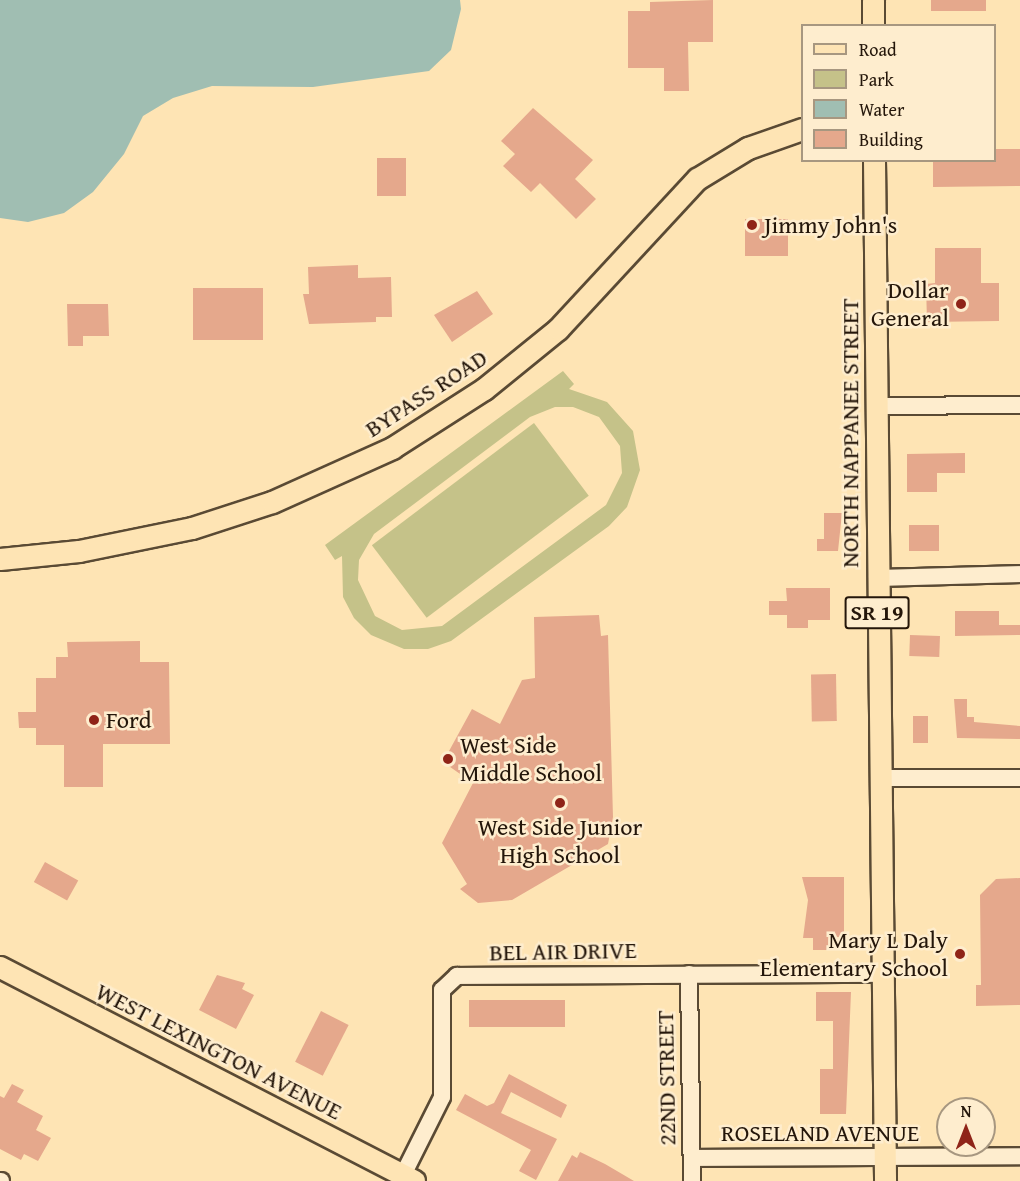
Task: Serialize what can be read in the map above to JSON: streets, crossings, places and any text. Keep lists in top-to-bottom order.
{
  "streets": {
    "main road": [
      "BYPASS ROAD",
      "NORTH NAPPANEE STREET",
      "SR 19",
      "WEST LEXINGTON AVENUE"
    ],
    "street": ["BEL AIR DRIVE", "22ND STREET", "ROSELAND AVENUE"]
  },
  "crossings": [
    ["NORTH NAPPANEE STREET", "SR 19"],
    ["SR 19", "BEL AIR DRIVE"],
    ["SR 19", "ROSELAND AVENUE"],
    ["BEL AIR DRIVE", "WEST LEXINGTON AVENUE"],
    ["BEL AIR DRIVE", "22ND STREET"],
    ["22ND STREET", "ROSELAND AVENUE"]
  ],
  "places": [
    "Jimmy John's",
    "Dollar General",
    "Ford",
    "West Side Middle School",
    "West Side Junior High School",
    "Mary L Daly Elementary School"
  ],
  "legend": [
    "Road",
    "Park",
    "Water",
    "Building"
  ],
  "north": "top"
}
